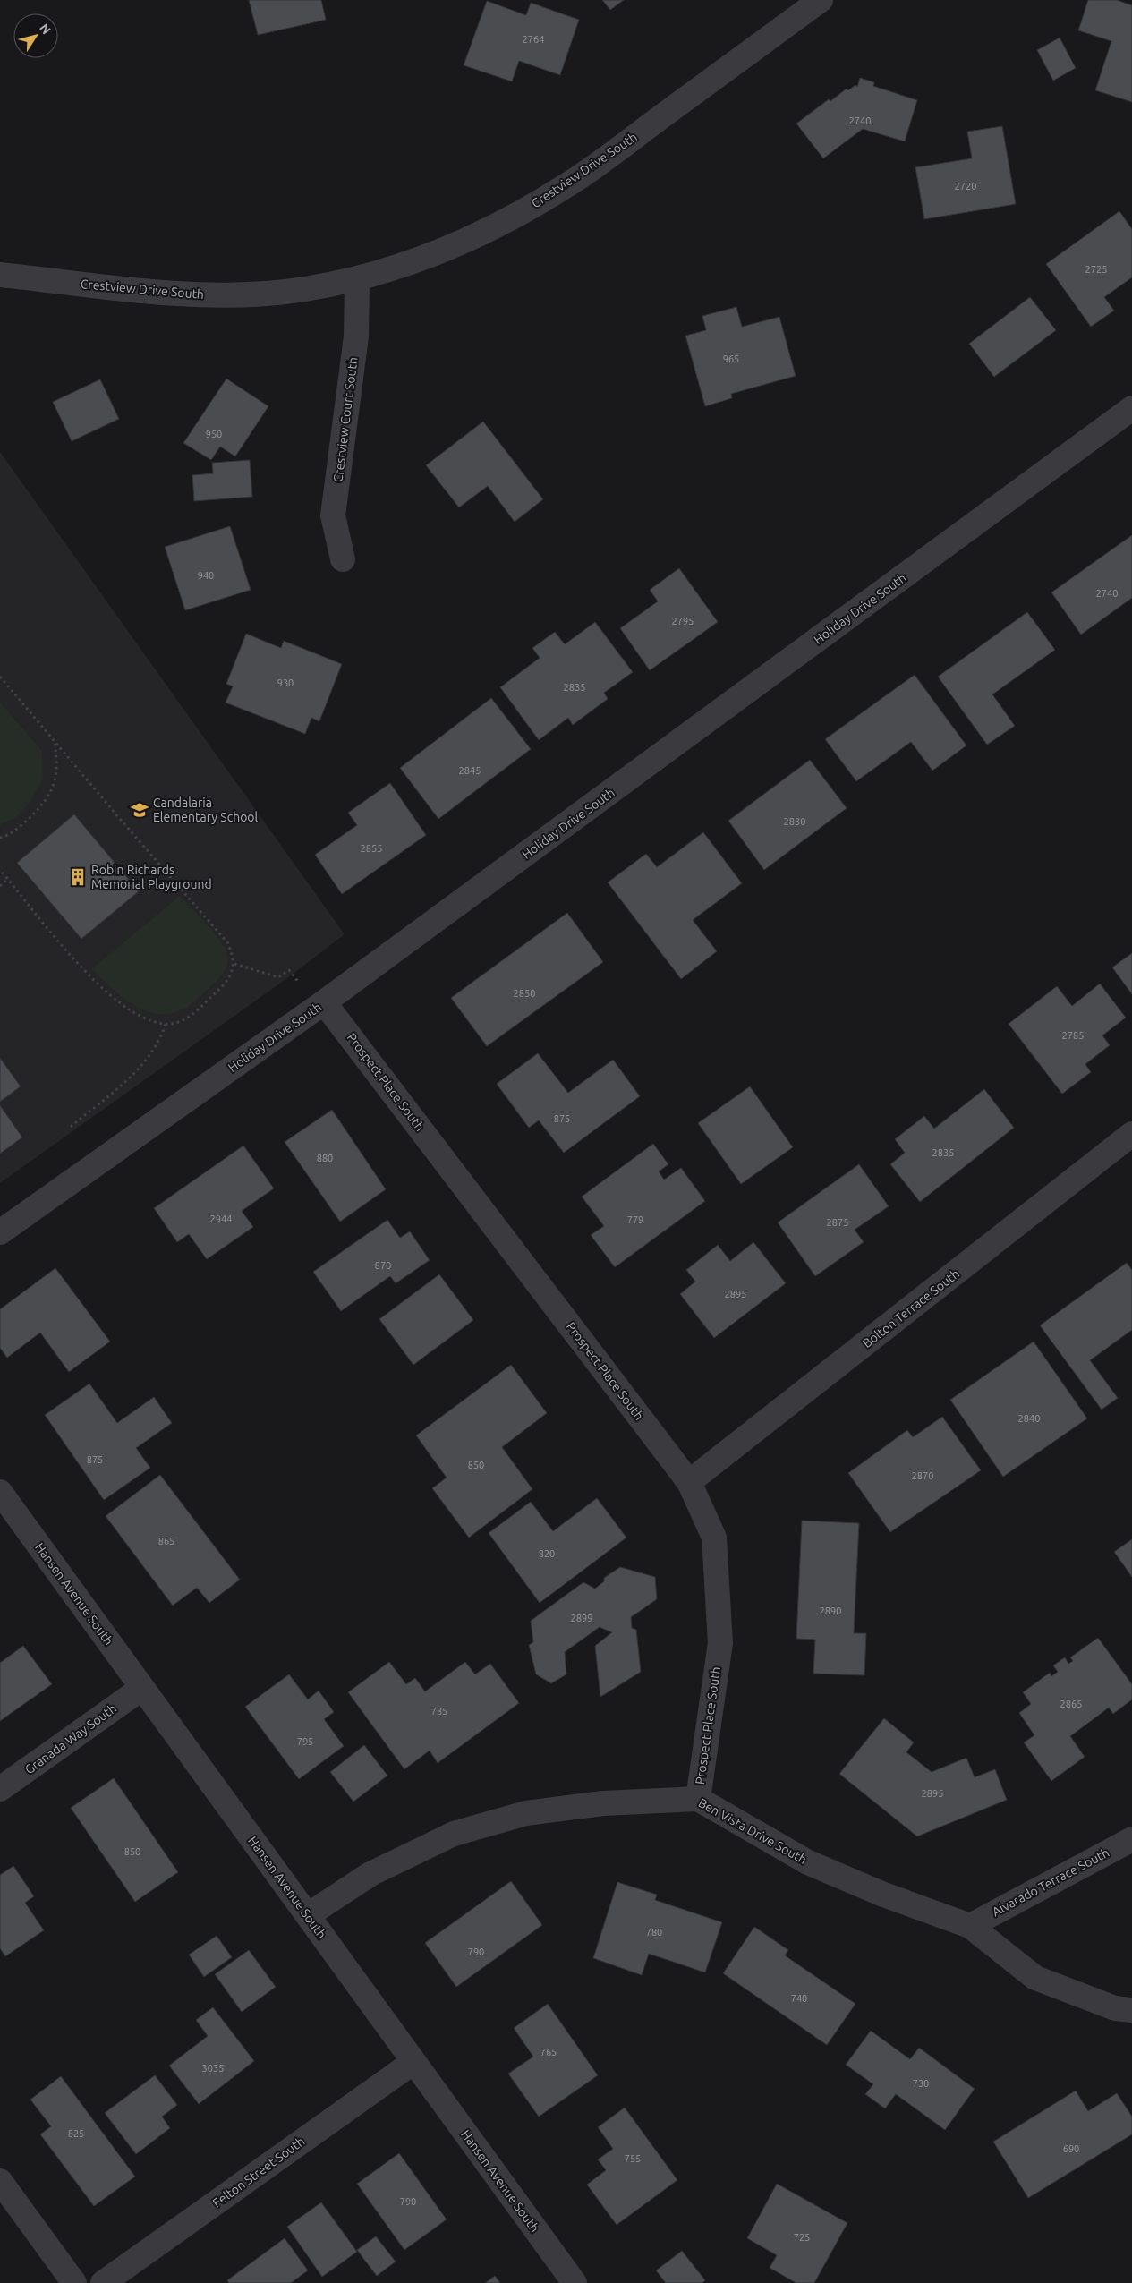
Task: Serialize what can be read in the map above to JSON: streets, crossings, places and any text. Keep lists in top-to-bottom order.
{
  "streets": {
    "street": [
      "Crestview Drive South",
      "Crestview Court South",
      "Holiday Drive South",
      "Prospect Place South",
      "Bolton Terrace South",
      "Hansen Avenue South",
      "Granada Way South",
      "Ben Vista Drive South",
      "Alvarado Terrace South",
      "Felton Street South"
    ]
  },
  "crossings": [
    ["Crestview Drive South", "Crestview Court South"],
    ["Holiday Drive South", "Prospect Place South"],
    ["Prospect Place South", "Bolton Terrace South"],
    ["Prospect Place South", "Ben Vista Drive South"],
    ["Hansen Avenue South", "Granada Way South"],
    ["Hansen Avenue South", "Ben Vista Drive South"],
    ["Hansen Avenue South", "Felton Street South"],
    ["Ben Vista Drive South", "Alvarado Terrace South"]
  ],
  "places": {
    "school or university": ["Candalaria Elementary School"],
    "building": ["Robin Richards Memorial Playground"]
  },
  "house_numbers": [
    "2764",
    "2740",
    "2720",
    "2725",
    "965",
    "950",
    "940",
    "2740",
    "2795",
    "930",
    "2835",
    "2845",
    "2830",
    "2855",
    "2850",
    "2785",
    "875",
    "2835",
    "880",
    "2944",
    "779",
    "2875",
    "870",
    "2895",
    "2840",
    "875",
    "850",
    "2870",
    "865",
    "820",
    "2890",
    "2899",
    "2865",
    "785",
    "795",
    "2895",
    "850",
    "780",
    "790",
    "740",
    "765",
    "3035",
    "730",
    "825",
    "690",
    "755",
    "790",
    "725"
  ],
  "north": "top right"
}
